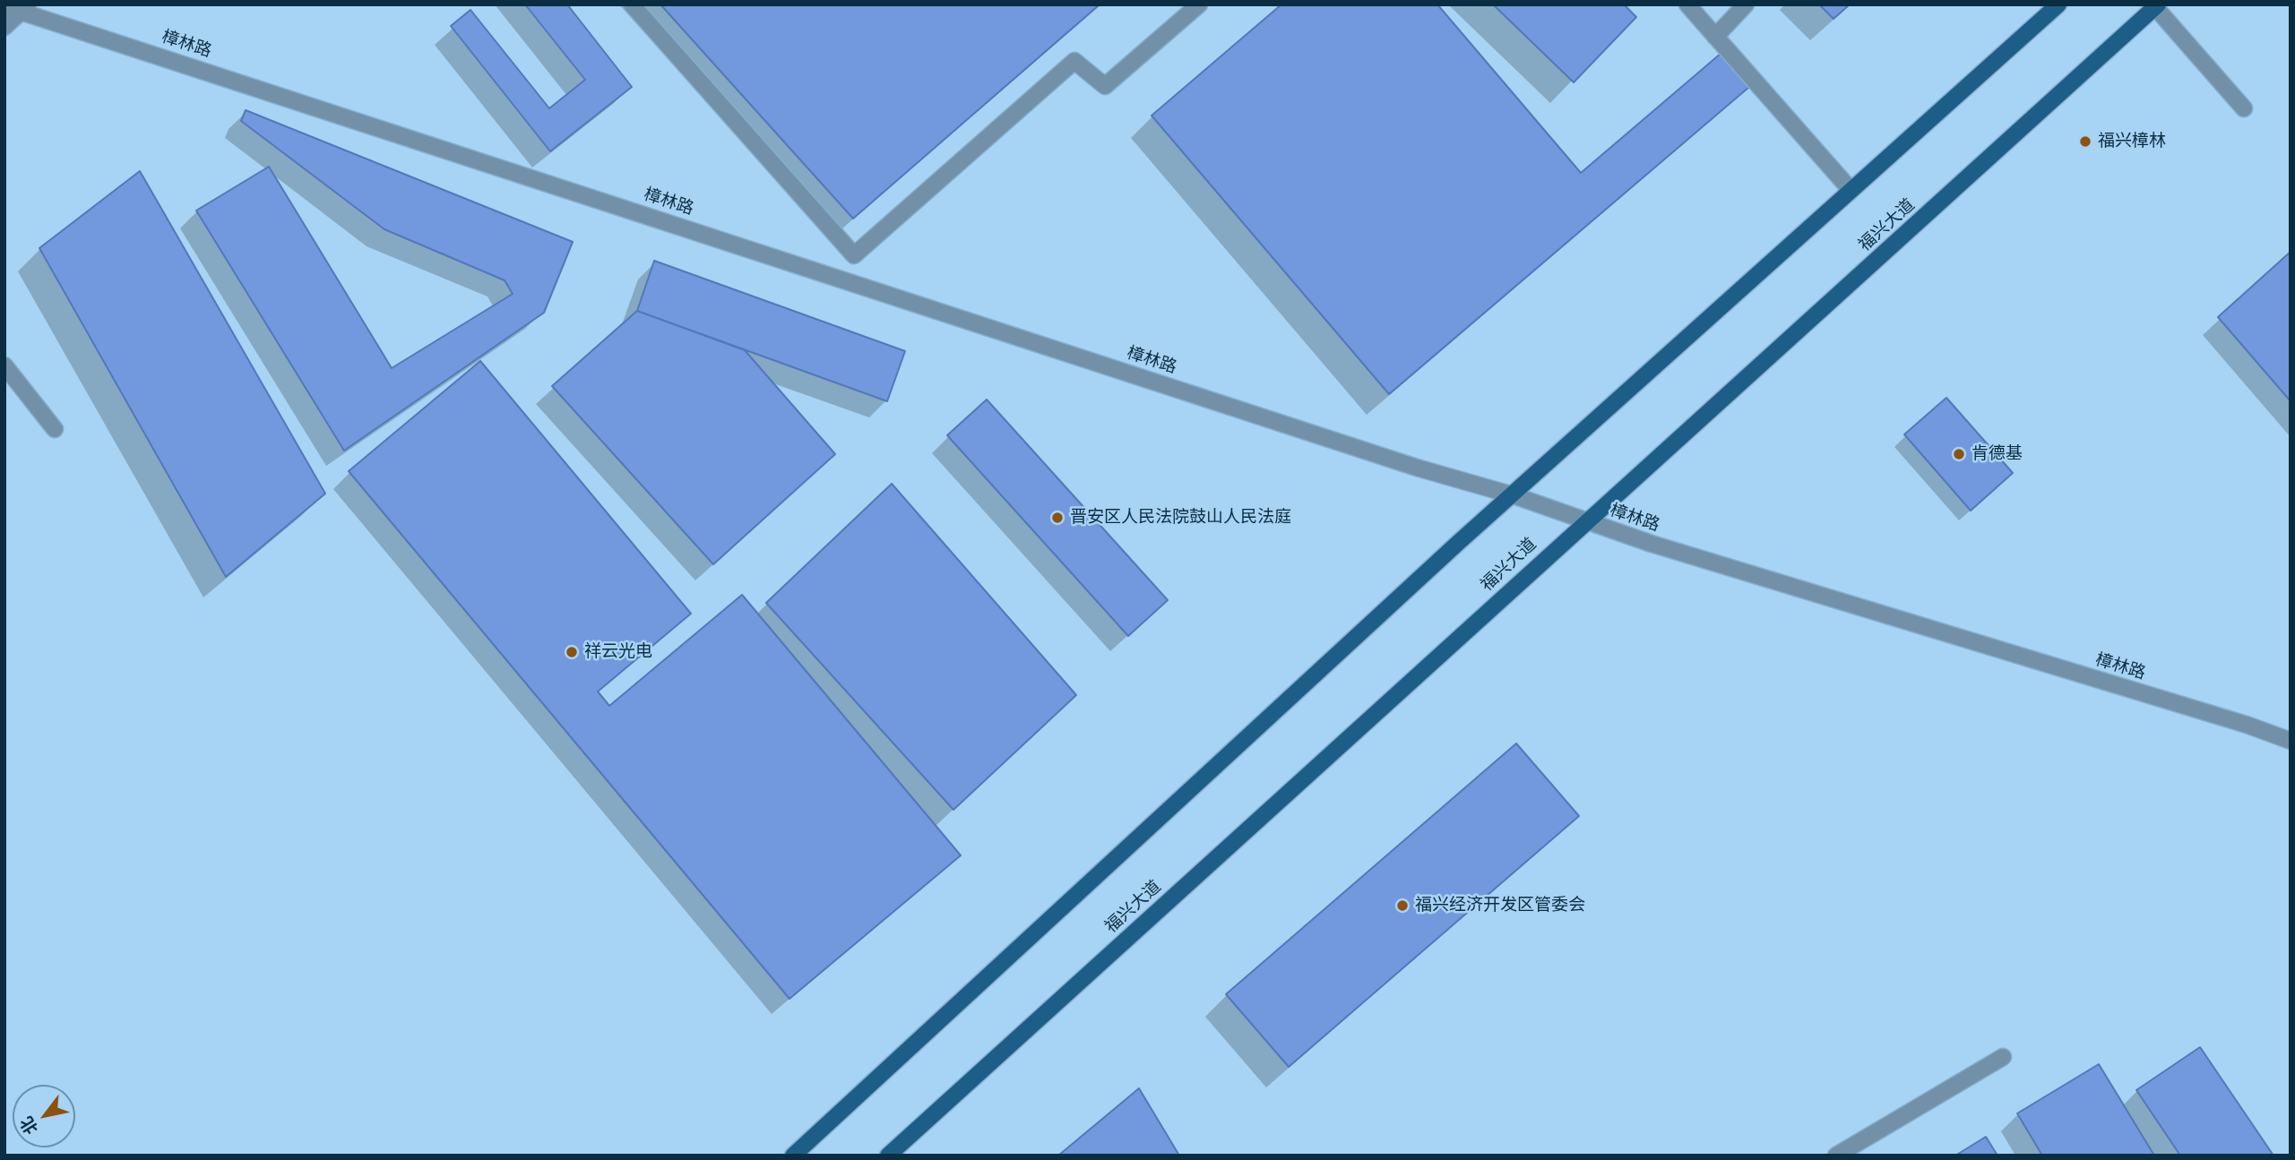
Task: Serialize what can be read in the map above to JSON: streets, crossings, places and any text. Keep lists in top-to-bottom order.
{
  "streets": {
    "main road": ["福兴大道"],
    "street": ["樟林路"]
  },
  "crossings": [
    ["樟林路", "福兴大道"]
  ],
  "places": [
    "福兴樟林",
    "肯德基",
    "晋安区人民法院鼓山人民法庭",
    "祥云光电",
    "福兴经济开发区管委会"
  ],
  "north": "bottom left"
}
